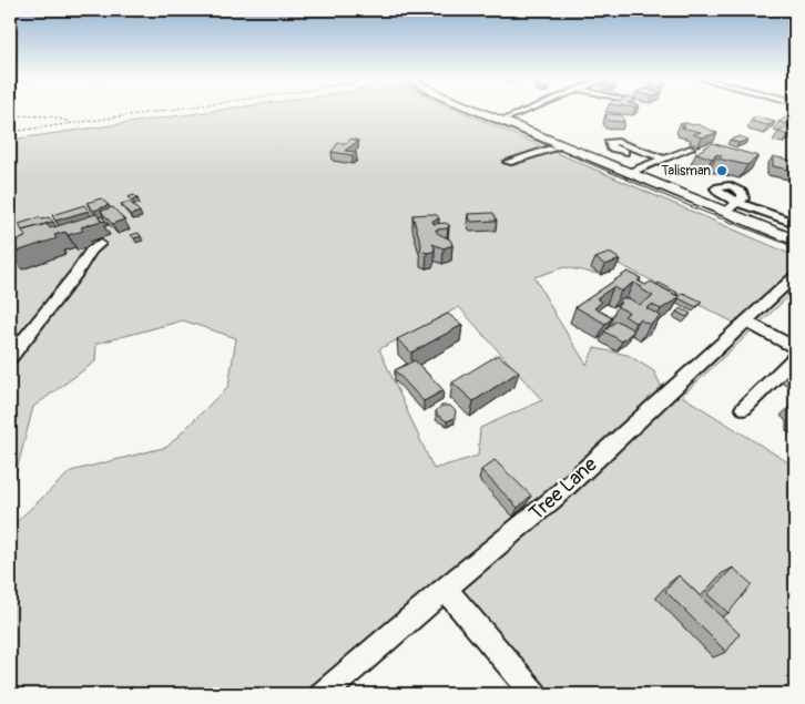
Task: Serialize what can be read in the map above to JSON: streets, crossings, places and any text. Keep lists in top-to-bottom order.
{
  "streets": {
    "street": ["Tree Lane"]
  },
  "places": ["Talisman"]
}
